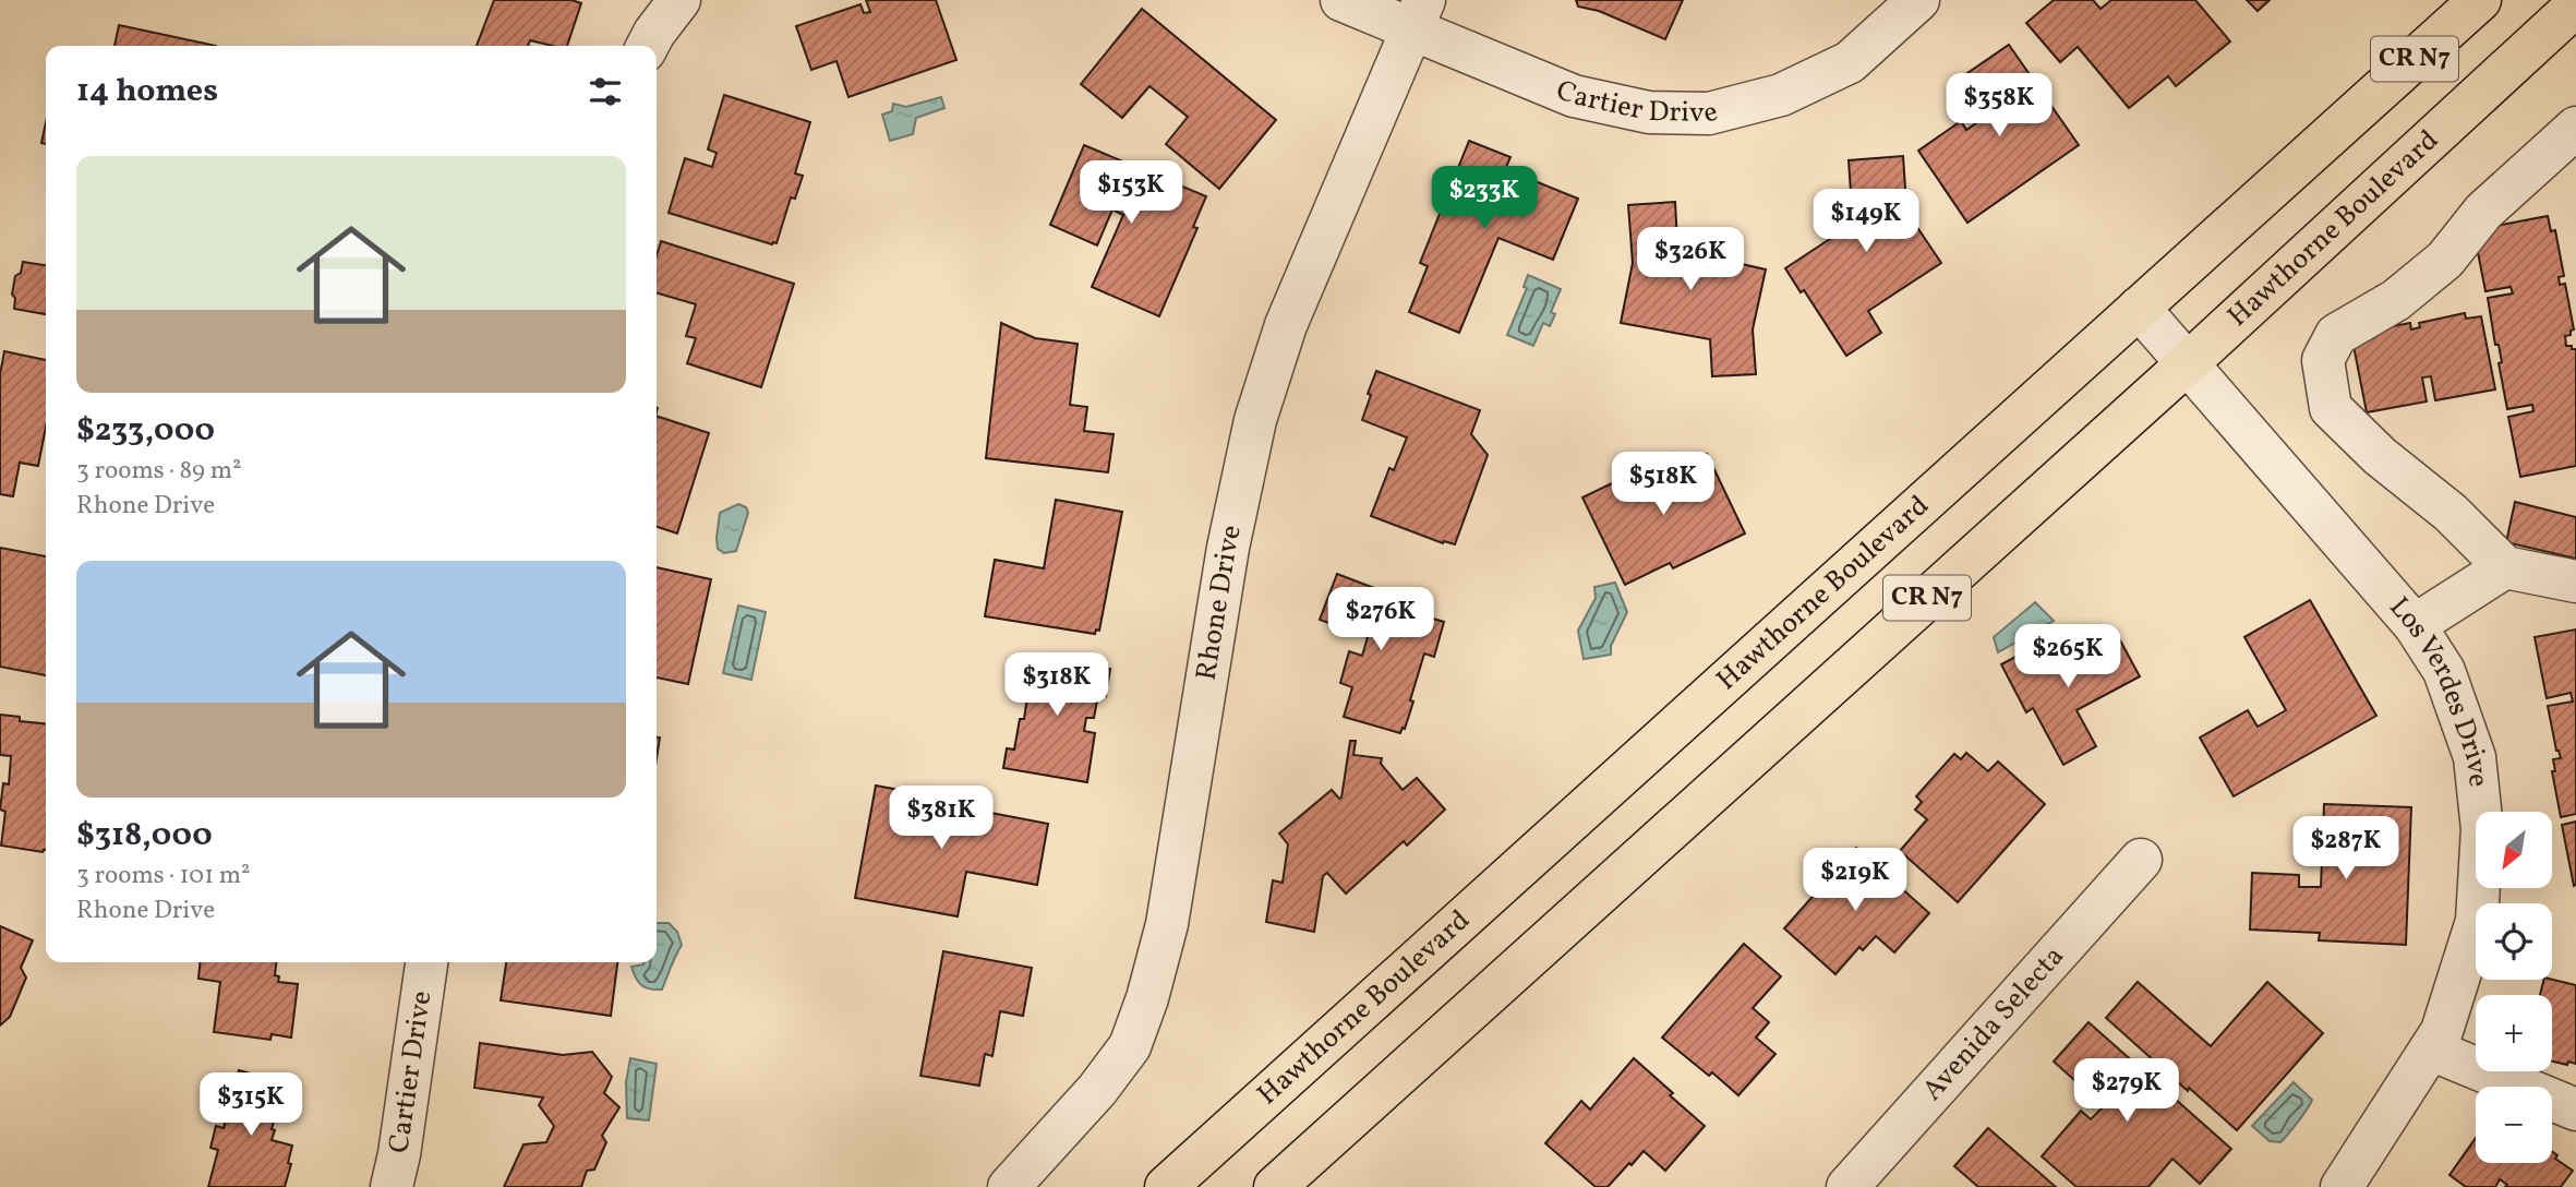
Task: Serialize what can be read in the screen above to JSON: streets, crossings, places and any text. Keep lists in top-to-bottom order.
{
  "streets": {
    "main road": ["CR N7", "Hawthorne Boulevard"],
    "street": [
      "Cartier Drive",
      "Rhone Drive",
      "Los Verdes Drive",
      "Avenida Selecta"
    ]
  },
  "crossings": [
    ["Cartier Drive", "Rhone Drive"],
    ["Hawthorne Boulevard", "Los Verdes Drive"]
  ],
  "north": "bottom left",
  "page": {
    "heading": "14 homes",
    "price": [
      "$358K",
      "$153K",
      "$233K",
      "$149K",
      "$326K",
      "$518K",
      "$276K",
      "$265K",
      "$318K",
      "$381K",
      "$287K",
      "$219K",
      "$279K",
      "$315K"
    ],
    "list": [
      {
        "name": "$233,000",
        "note": "3 rooms · 89 m² · Rhone Drive"
      },
      {
        "name": "$318,000",
        "note": "3 rooms · 101 m² · Rhone Drive"
      }
    ],
    "map_buttons": ["+", "−"]
  }
}
